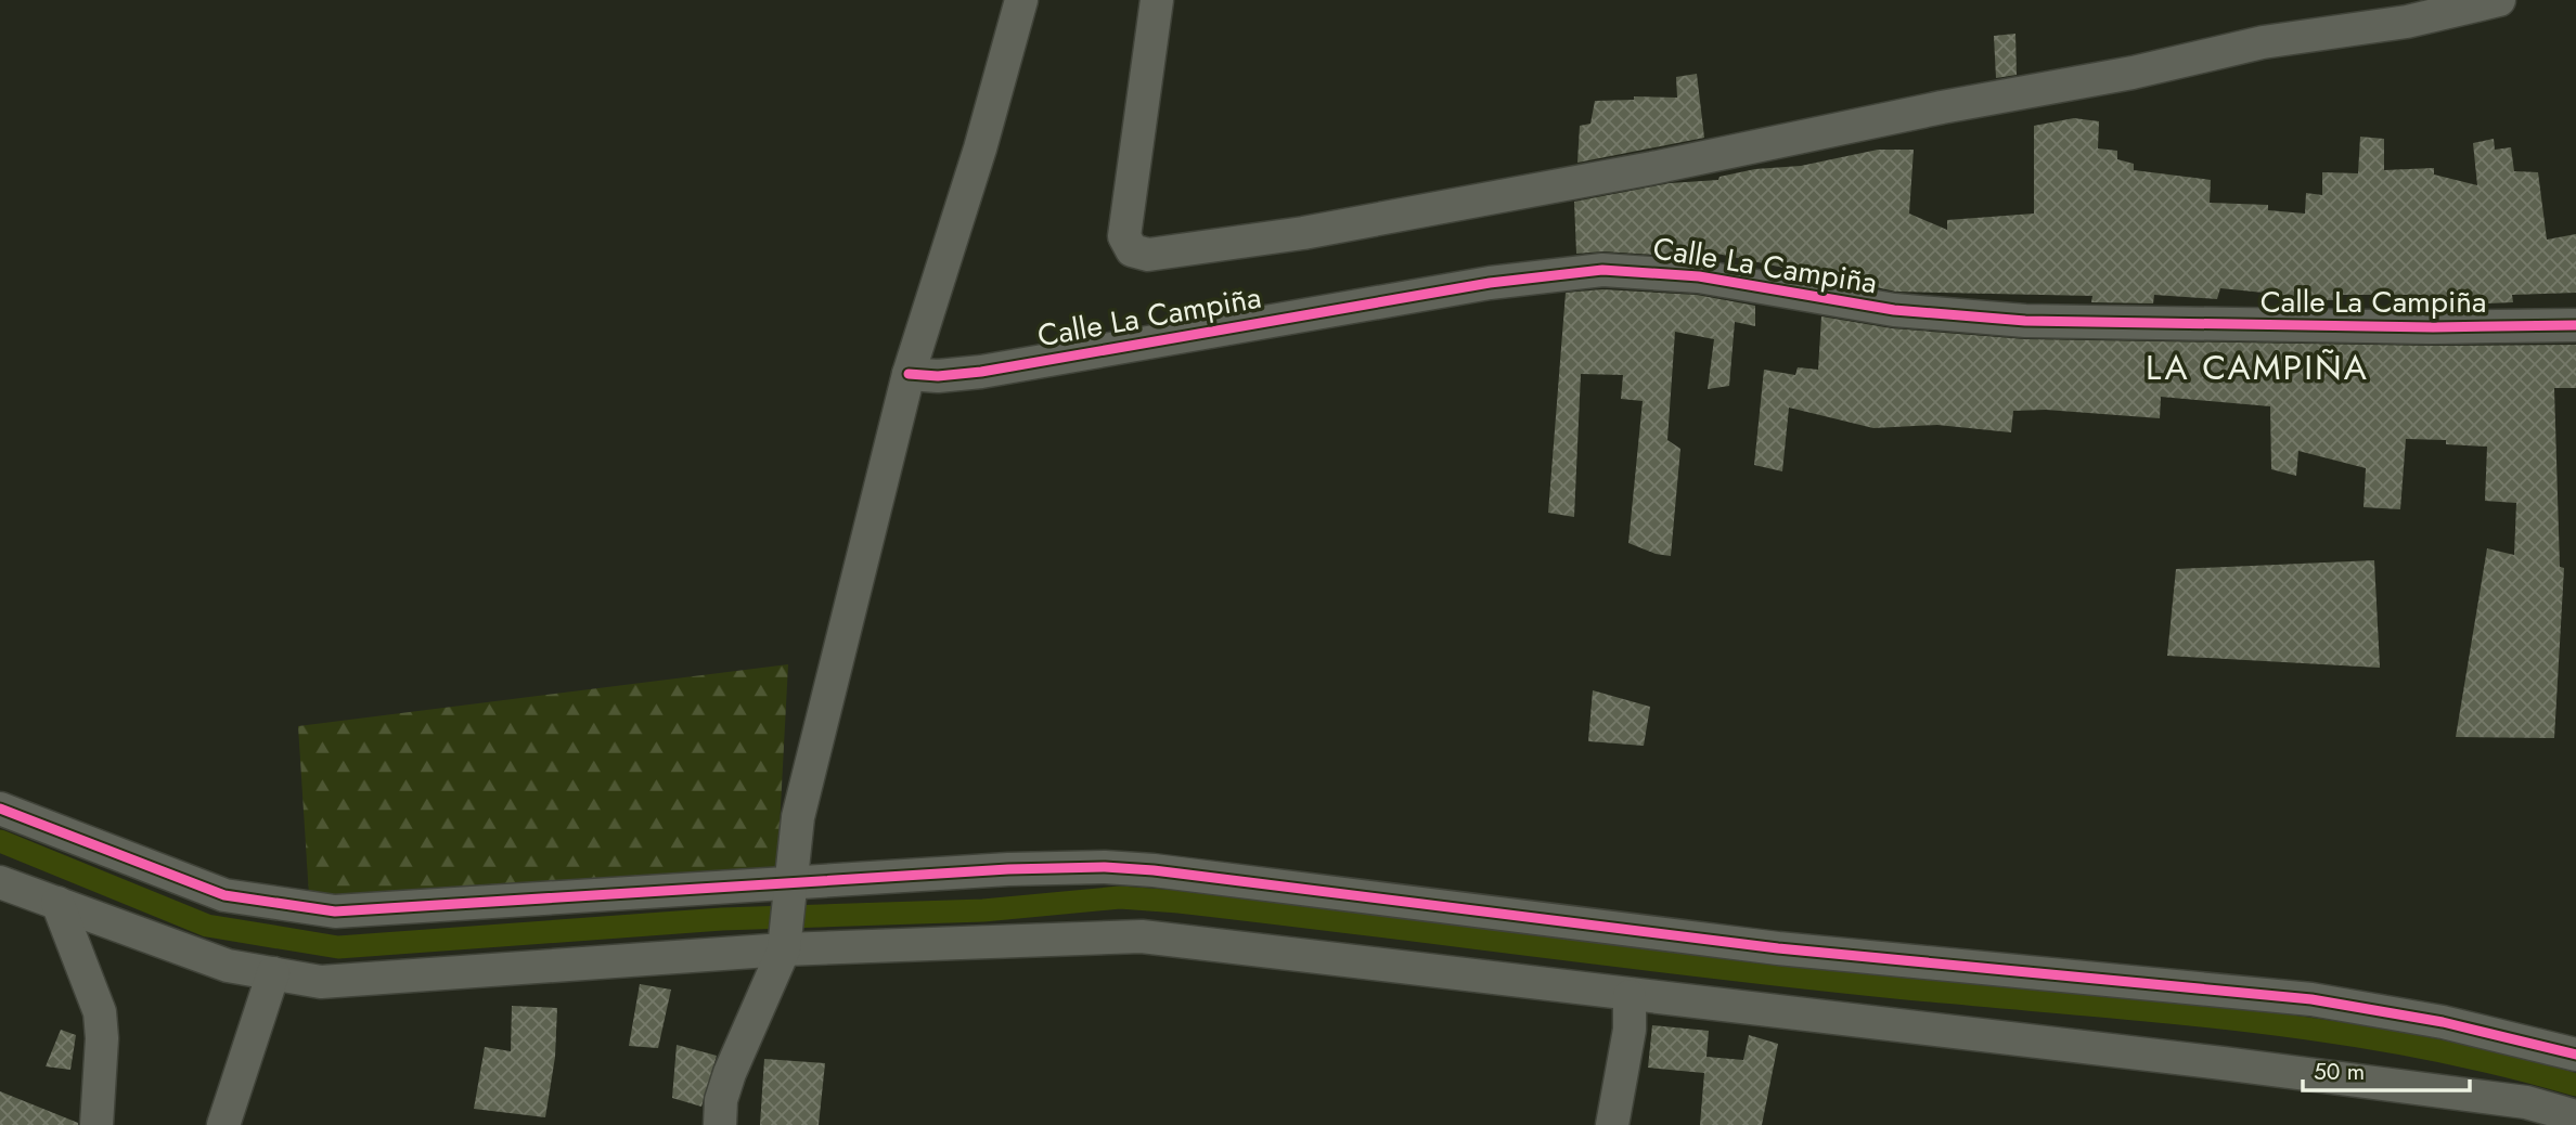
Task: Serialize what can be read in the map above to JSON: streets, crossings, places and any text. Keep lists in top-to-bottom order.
{
  "streets": {
    "street": ["Calle La Campiña"]
  },
  "districts": ["LA CAMPIÑA"],
  "scale_bar": "50 m"
}
